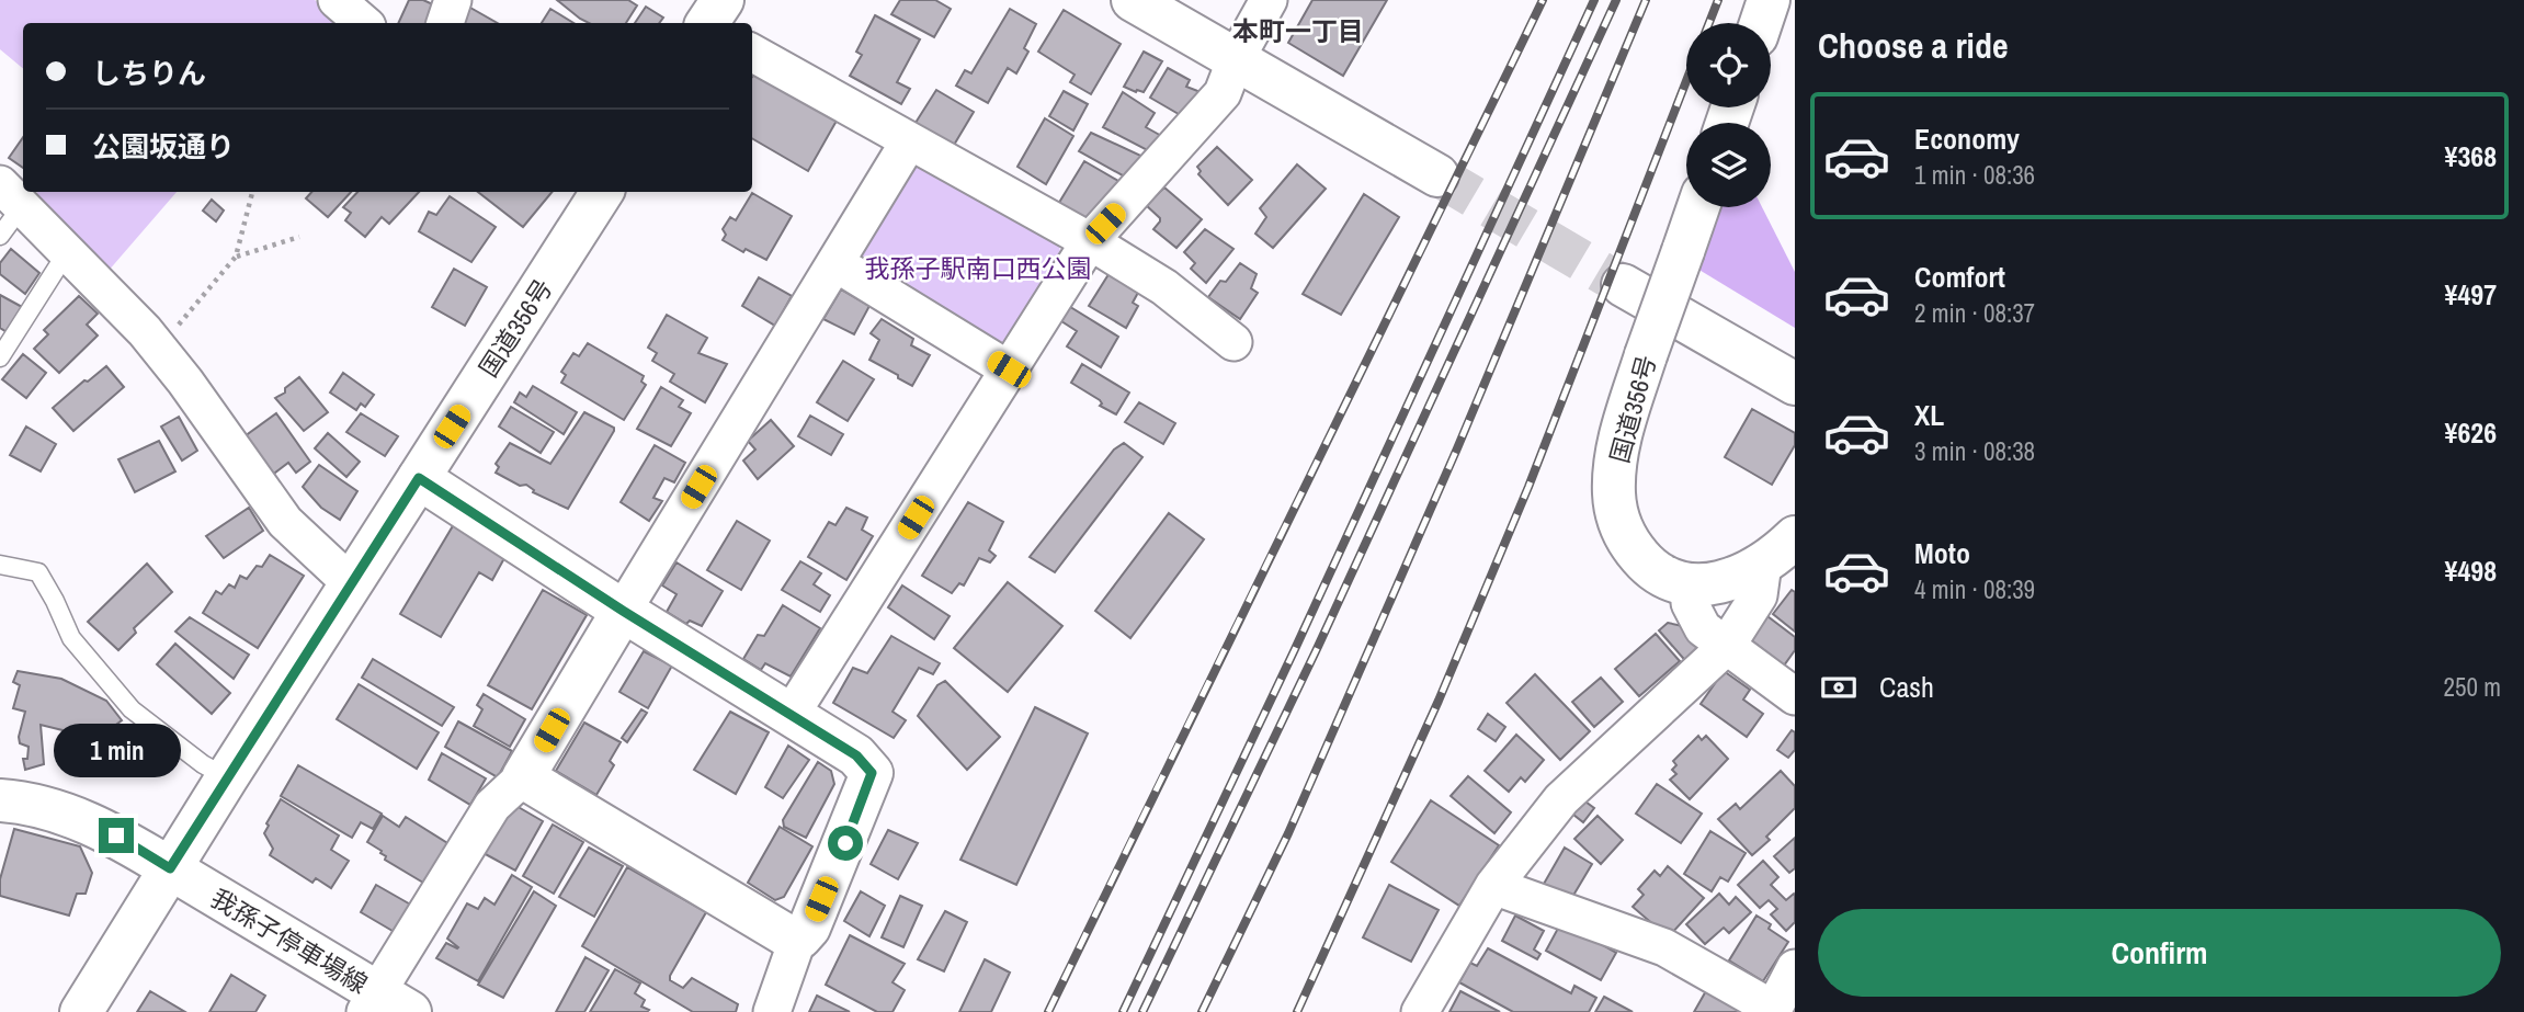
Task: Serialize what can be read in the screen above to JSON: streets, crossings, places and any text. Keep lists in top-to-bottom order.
{
  "streets": {
    "main road": ["国道356号", "我孫子停車場線"]
  },
  "crossings": [
    ["国道356号", "我孫子停車場線"]
  ],
  "districts": ["本町一丁目"],
  "parks": ["我孫子駅南口西公園"],
  "page": {
    "heading": "Choose a ride",
    "banner": ["しちりん", "公園坂通り"],
    "list": [
      {
        "name": "Economy",
        "note": "1 min · 08:36",
        "value": "¥368"
      },
      {
        "name": "Comfort",
        "note": "2 min · 08:37",
        "value": "¥497"
      },
      {
        "name": "XL",
        "note": "3 min · 08:38",
        "value": "¥626"
      },
      {
        "name": "Moto",
        "note": "4 min · 08:39",
        "value": "¥498"
      }
    ],
    "pay": ["Cash", "250 m"],
    "bubble": "1 min",
    "buttons": "Confirm"
  }
}
